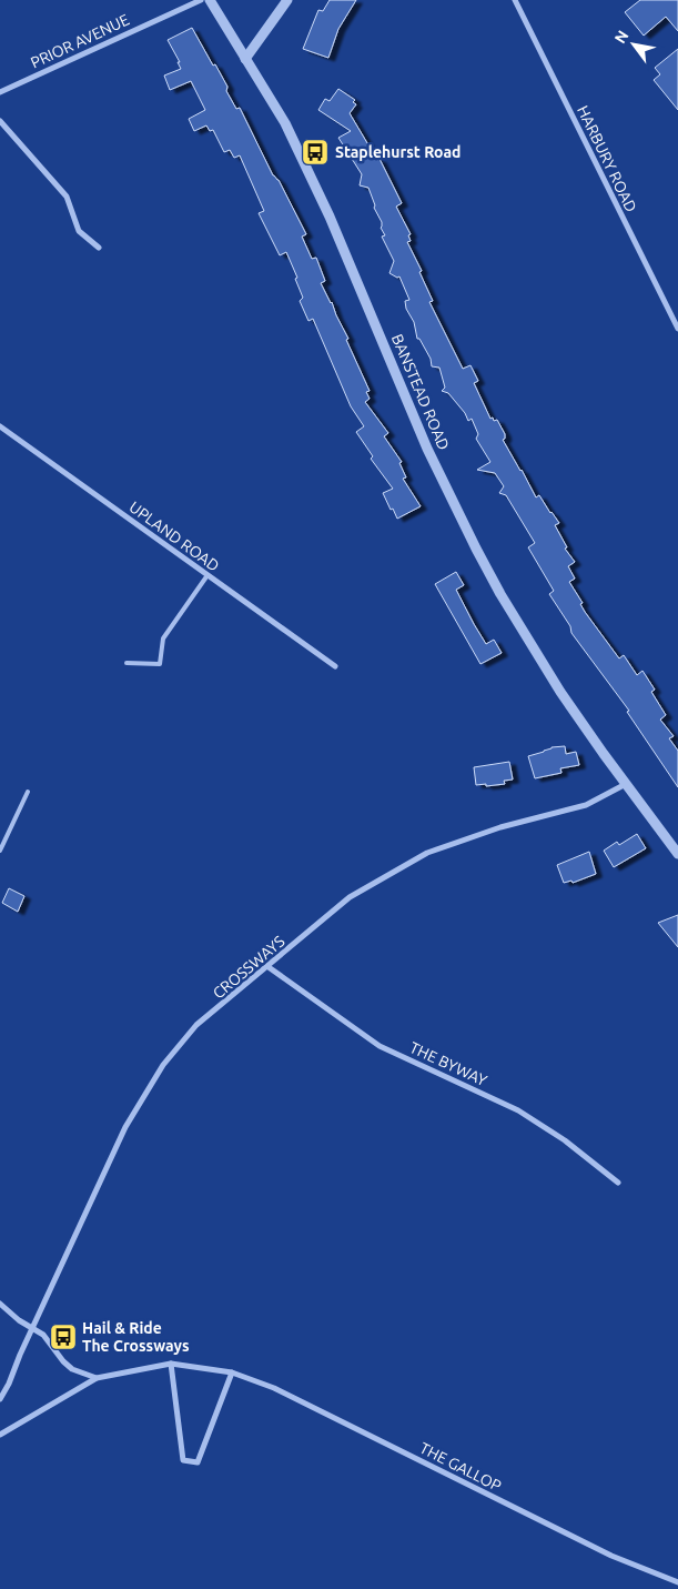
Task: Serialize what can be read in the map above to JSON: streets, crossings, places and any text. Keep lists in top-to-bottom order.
{
  "streets": {
    "street": [
      "PRIOR AVENUE",
      "HARBURY ROAD",
      "BANSTEAD ROAD",
      "UPLAND ROAD",
      "CROSSWAYS",
      "THE BYWAY",
      "THE GALLOP"
    ]
  },
  "crossings": [
    ["BANSTEAD ROAD", "CROSSWAYS"],
    ["CROSSWAYS", "THE BYWAY"]
  ],
  "places": {
    "bus stop": ["Staplehurst Road", "Hail & Ride The Crossways"]
  },
  "north": "top left"
}
